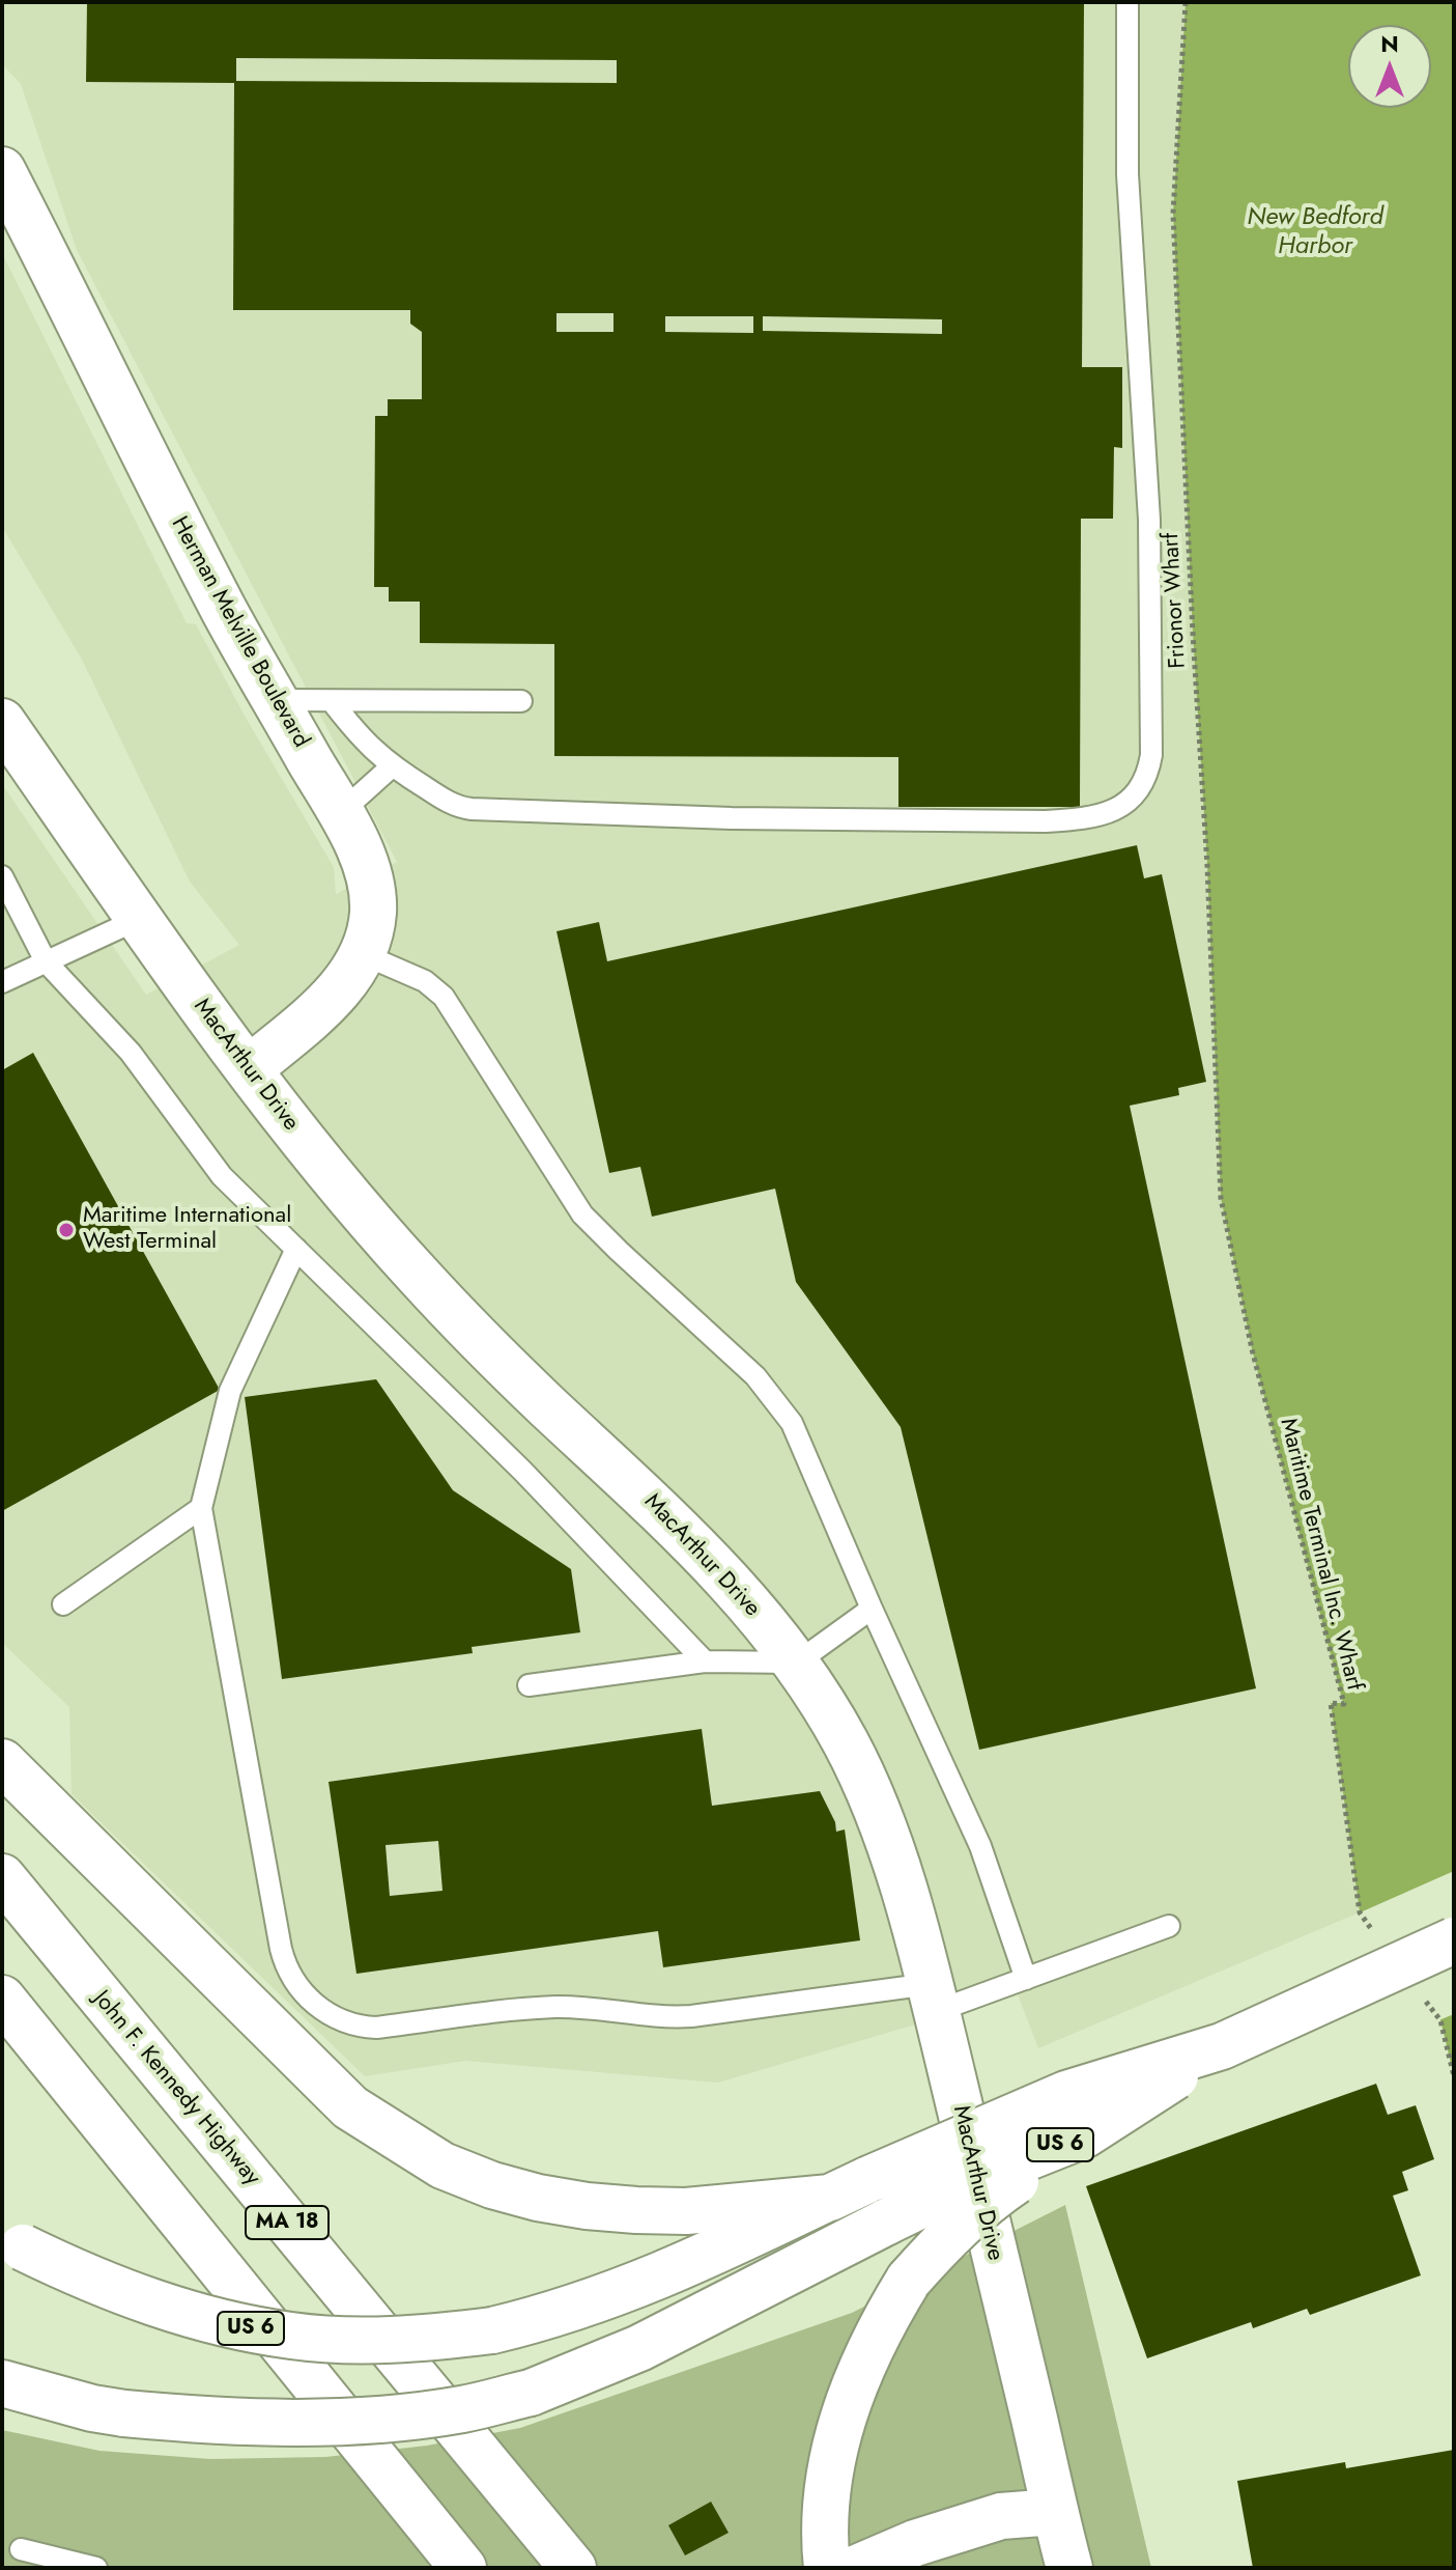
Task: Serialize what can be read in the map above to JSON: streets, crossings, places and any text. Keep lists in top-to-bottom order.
{
  "streets": {
    "main road": [
      "Herman Melville Boulevard",
      "MacArthur Drive",
      "John F. Kennedy Highway",
      "US 6",
      "MA 18"
    ],
    "path": ["Frionor Wharf", "Maritime Terminal Inc. Wharf"]
  },
  "crossings": [
    ["Frionor Wharf", "Maritime Terminal Inc. Wharf"],
    ["Herman Melville Boulevard", "MacArthur Drive"]
  ],
  "water": ["New Bedford Harbor"],
  "places": ["Maritime International West Terminal"],
  "north": "top"
}
